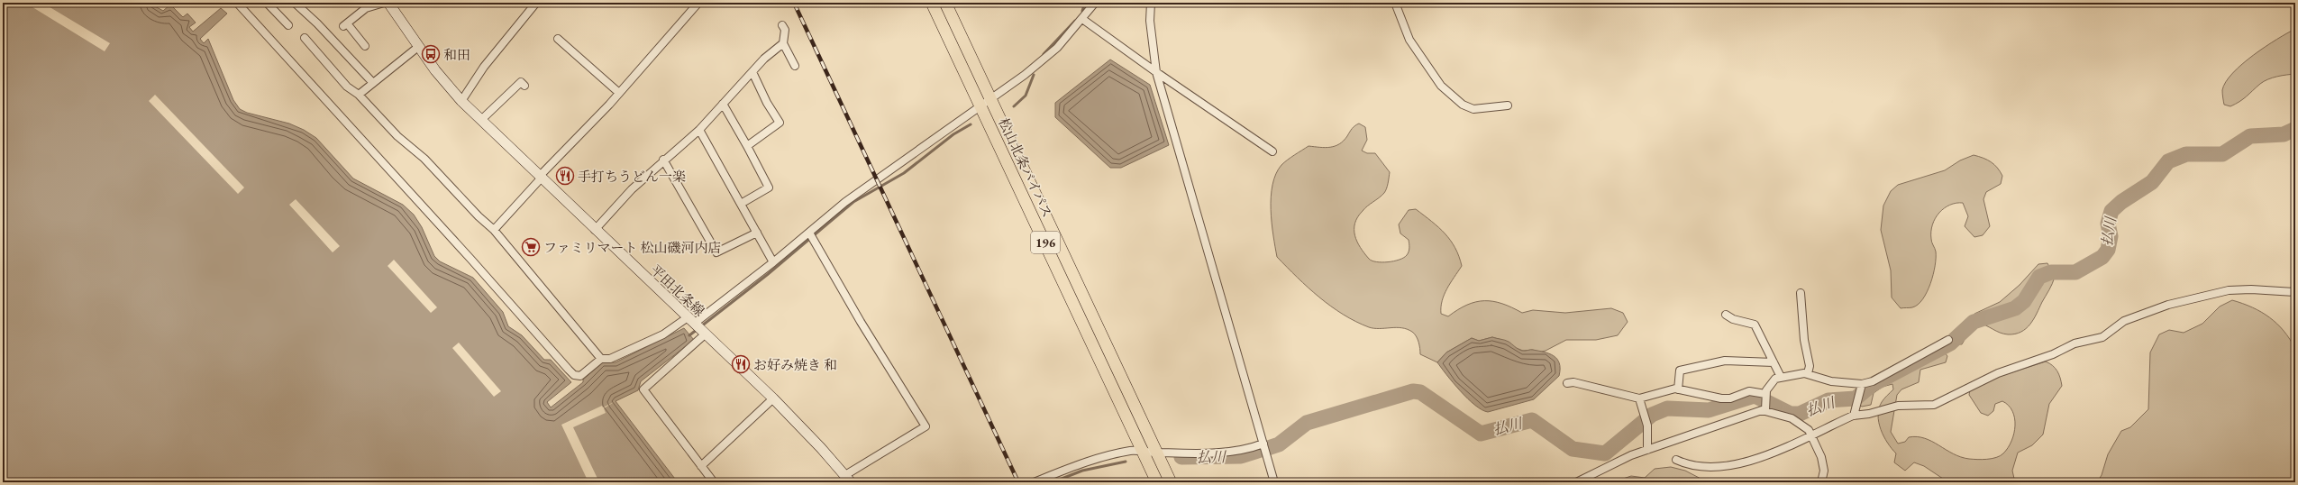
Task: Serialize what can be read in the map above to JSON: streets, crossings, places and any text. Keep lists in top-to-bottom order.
{
  "streets": {
    "highway": ["松山北条バイパス", "196"],
    "main road": ["平田北条線"]
  },
  "water": ["払川"],
  "places": {
    "bus stop": ["和田"],
    "restaurant": ["手打ちうどん一楽", "お好み焼き 和"],
    "supermarket": ["ファミリマート 松山磯河内店"]
  }
}
